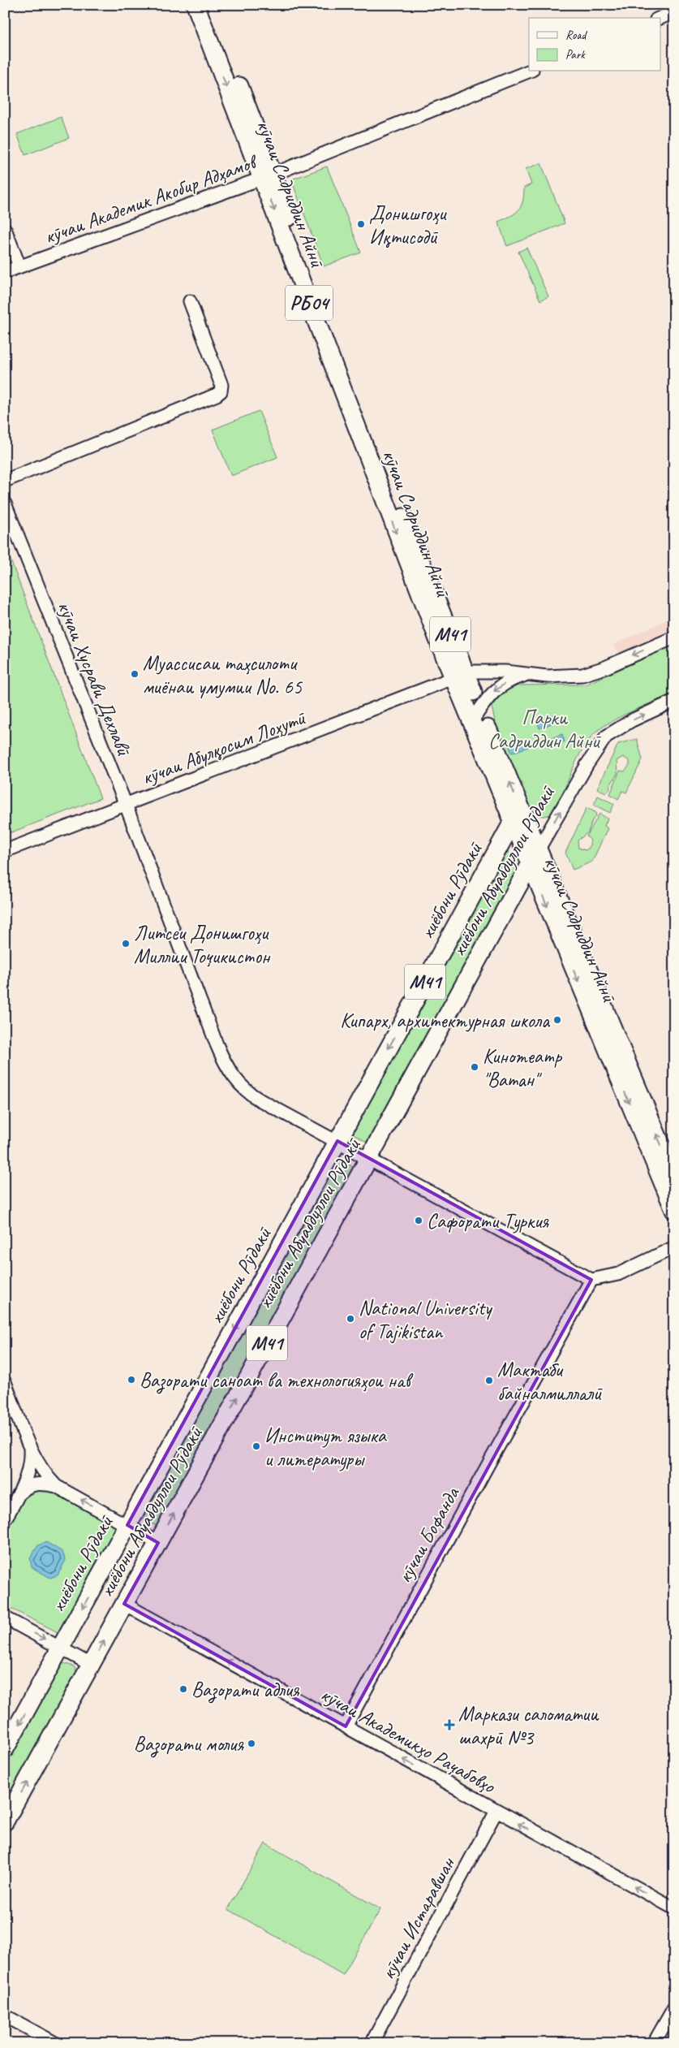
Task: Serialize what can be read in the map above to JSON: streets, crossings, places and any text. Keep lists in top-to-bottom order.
{
  "streets": {
    "highway": [
      "кӯчаи Садриддин Айнӣ",
      "РБ04",
      "M41",
      "хиёбони Абуабдуллои Рӯдакӣ",
      "хиёбони Рӯдакӣ"
    ],
    "street": [
      "кӯчаи Академик Акобир Адҳамов",
      "кӯчаи Хусрави Дехлавӣ",
      "кӯчаи Абулқосим Лоҳутӣ",
      "кӯчаи Бофанда",
      "кӯчаи Академикҳо Раҷабовҳо",
      "кӯчаи Истаравшан"
    ]
  },
  "crossings": [
    ["кӯчаи Садриддин Айнӣ", "кӯчаи Академик Акобир Адҳамов"],
    ["кӯчаи Садриддин Айнӣ", "кӯчаи Абулқосим Лоҳутӣ"],
    ["кӯчаи Садриддин Айнӣ", "хиёбони Абуабдуллои Рӯдакӣ"],
    ["кӯчаи Садриддин Айнӣ", "хиёбони Рӯдакӣ"],
    ["кӯчаи Хусрави Дехлавӣ", "кӯчаи Абулқосим Лоҳутӣ"],
    ["кӯчаи Хусрави Дехлавӣ", "хиёбони Абуабдуллои Рӯдакӣ"],
    ["кӯчаи Хусрави Дехлавӣ", "хиёбони Рӯдакӣ"],
    ["кӯчаи Хусрави Дехлавӣ", "кӯчаи Бофанда"],
    ["хиёбони Абуабдуллои Рӯдакӣ", "кӯчаи Академикҳо Раҷабовҳо"],
    ["кӯчаи Бофанда", "кӯчаи Академикҳо Раҷабовҳо"],
    ["кӯчаи Академикҳо Раҷабовҳо", "кӯчаи Истаравшан"]
  ],
  "one_way": ["хиёбони Абуабдуллои Рӯдакӣ", "хиёбони Рӯдакӣ", "кӯчаи Академикҳо Раҷабовҳо"],
  "parks": ["Парки Садриддин Айнӣ"],
  "places": {
    "other": [
      "Донишгоҳи Иқтисодӣ",
      "Муассисаи таҳсилоти миёнаи умумии No. 65",
      "Литсеи Донишгоҳи Миллии Тоҷикистон",
      "Кипарх, архитектурная школа",
      "Кинотеатр \"Ватан\"",
      "Сафорати Туркия",
      "National University of Tajikistan",
      "Вазорати саноат ва технологияҳои нав",
      "Мактаби байналмиллалӣ",
      "Институт языка и литературы",
      "Вазорати адлия",
      "Вазорати молия"
    ],
    "health": ["Маркази саломатии шахрӣ №3"]
  },
  "legend": ["Road", "Park"]
}
